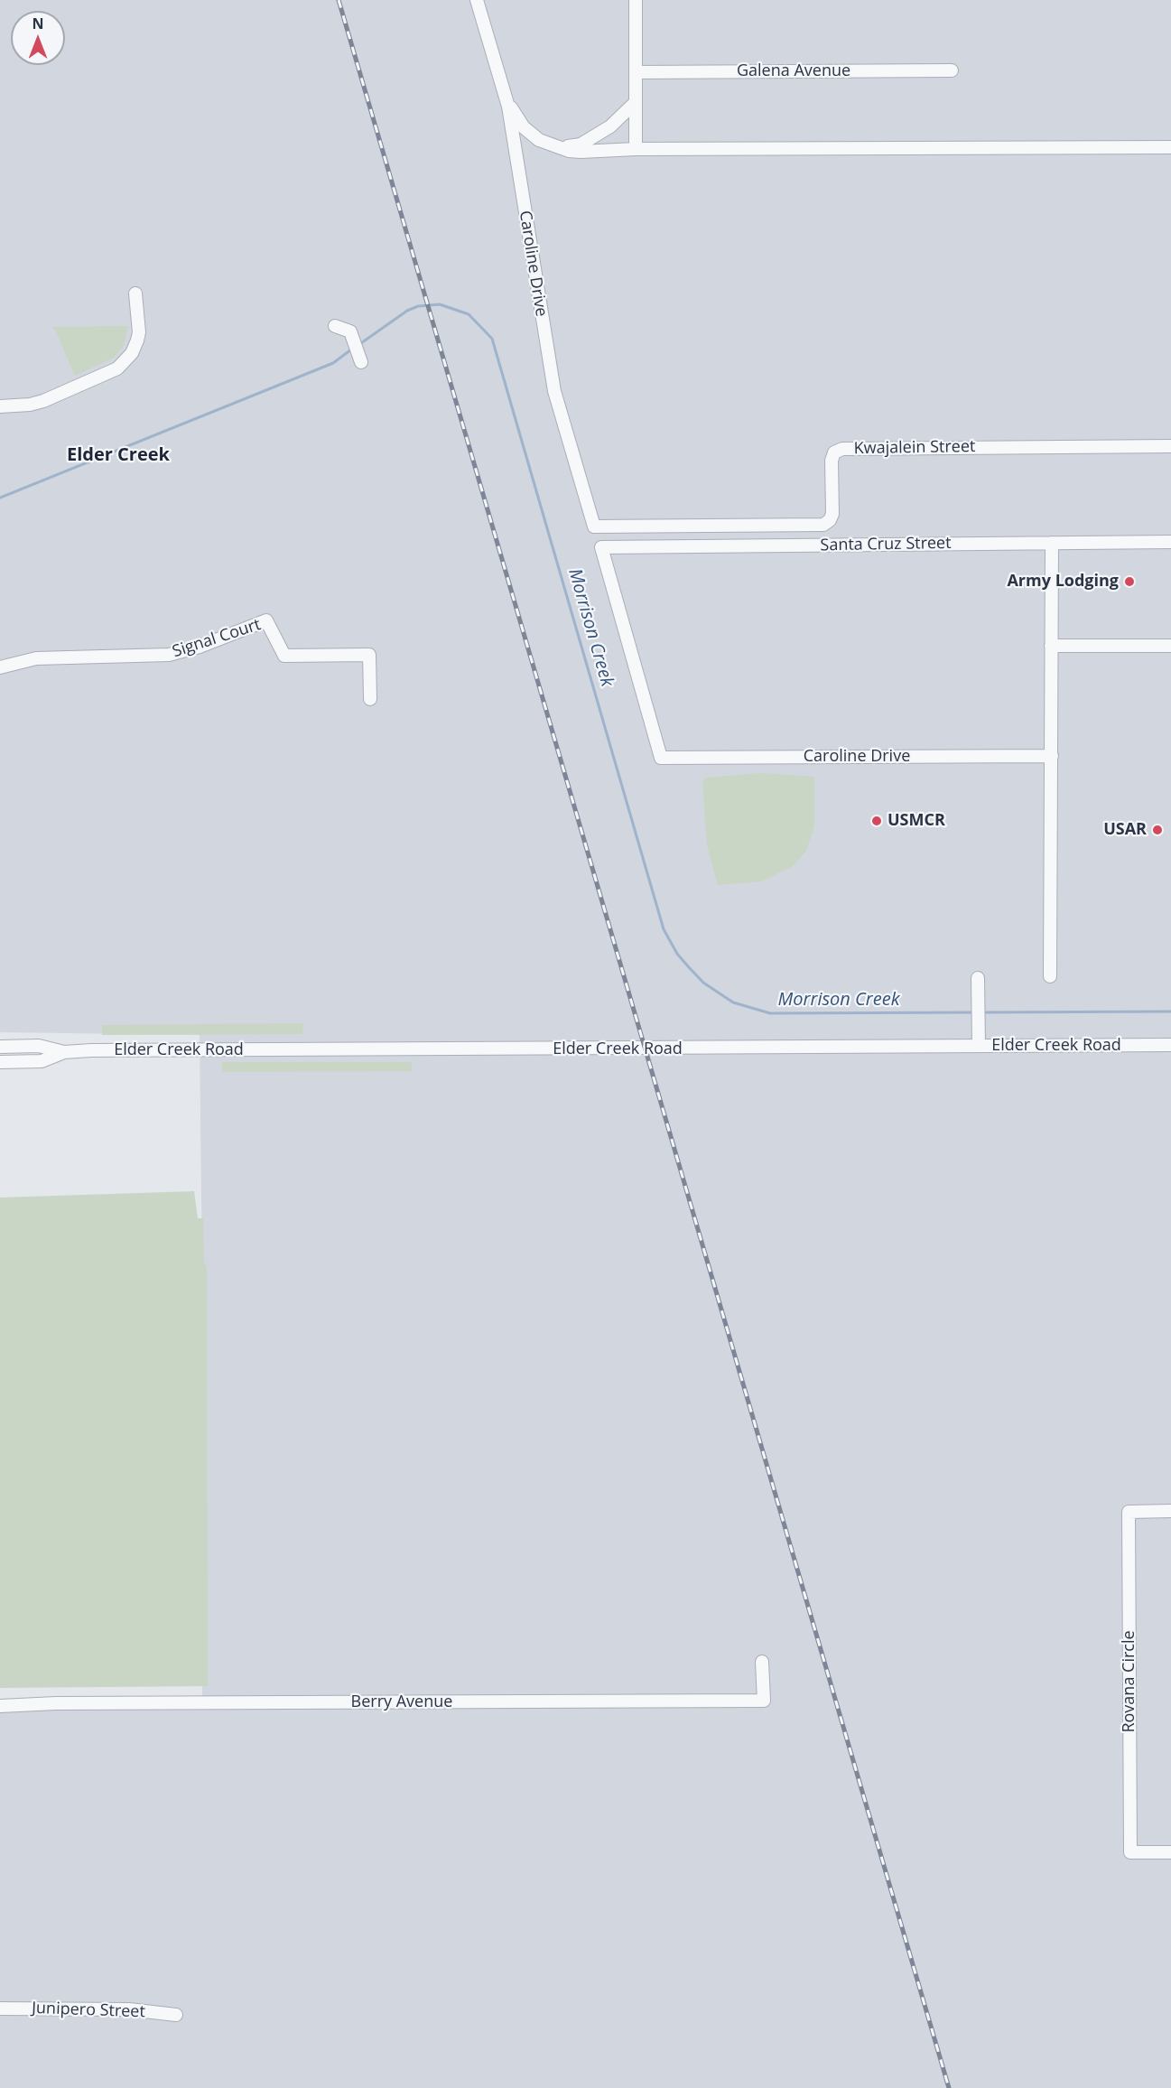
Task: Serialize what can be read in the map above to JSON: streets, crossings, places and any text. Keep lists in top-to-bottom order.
{
  "streets": {
    "street": [
      "Galena Avenue",
      "Caroline Drive",
      "Kwajalein Street",
      "Santa Cruz Street",
      "Signal Court",
      "Elder Creek Road",
      "Rovana Circle",
      "Berry Avenue",
      "Junipero Street"
    ]
  },
  "crossings": [
    ["Caroline Drive", "Kwajalein Street"],
    ["Caroline Drive", "Santa Cruz Street"]
  ],
  "districts": ["Elder Creek"],
  "water": ["Morrison Creek"],
  "places": ["Army Lodging", "USMCR", "USAR"],
  "north": "top"
}
